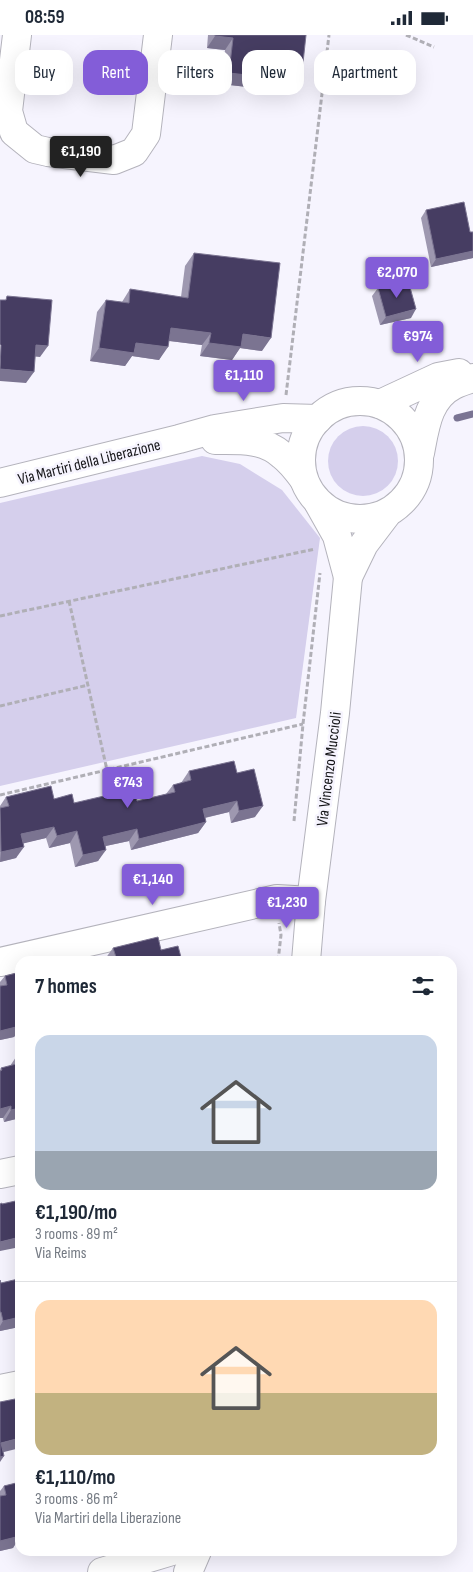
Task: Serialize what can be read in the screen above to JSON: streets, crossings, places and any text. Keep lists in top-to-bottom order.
{
  "streets": {
    "street": ["Via Martiri della Liberazione", "Via Vincenzo Muccioli"]
  },
  "page": {
    "status": "08:59",
    "chip": [
      "Buy",
      "Rent",
      "Filters",
      "New",
      "Apartment"
    ],
    "price": [
      "€1,190",
      "€2,070",
      "€974",
      "€1,110",
      "€743",
      "€1,140",
      "€1,230"
    ],
    "heading": "7 homes",
    "list": [
      {
        "name": "€1,190/mo",
        "note": "3 rooms · 89 m² · Via Reims"
      },
      {
        "name": "€1,110/mo",
        "note": "3 rooms · 86 m² · Via Martiri della Liberazione"
      }
    ]
  }
}
